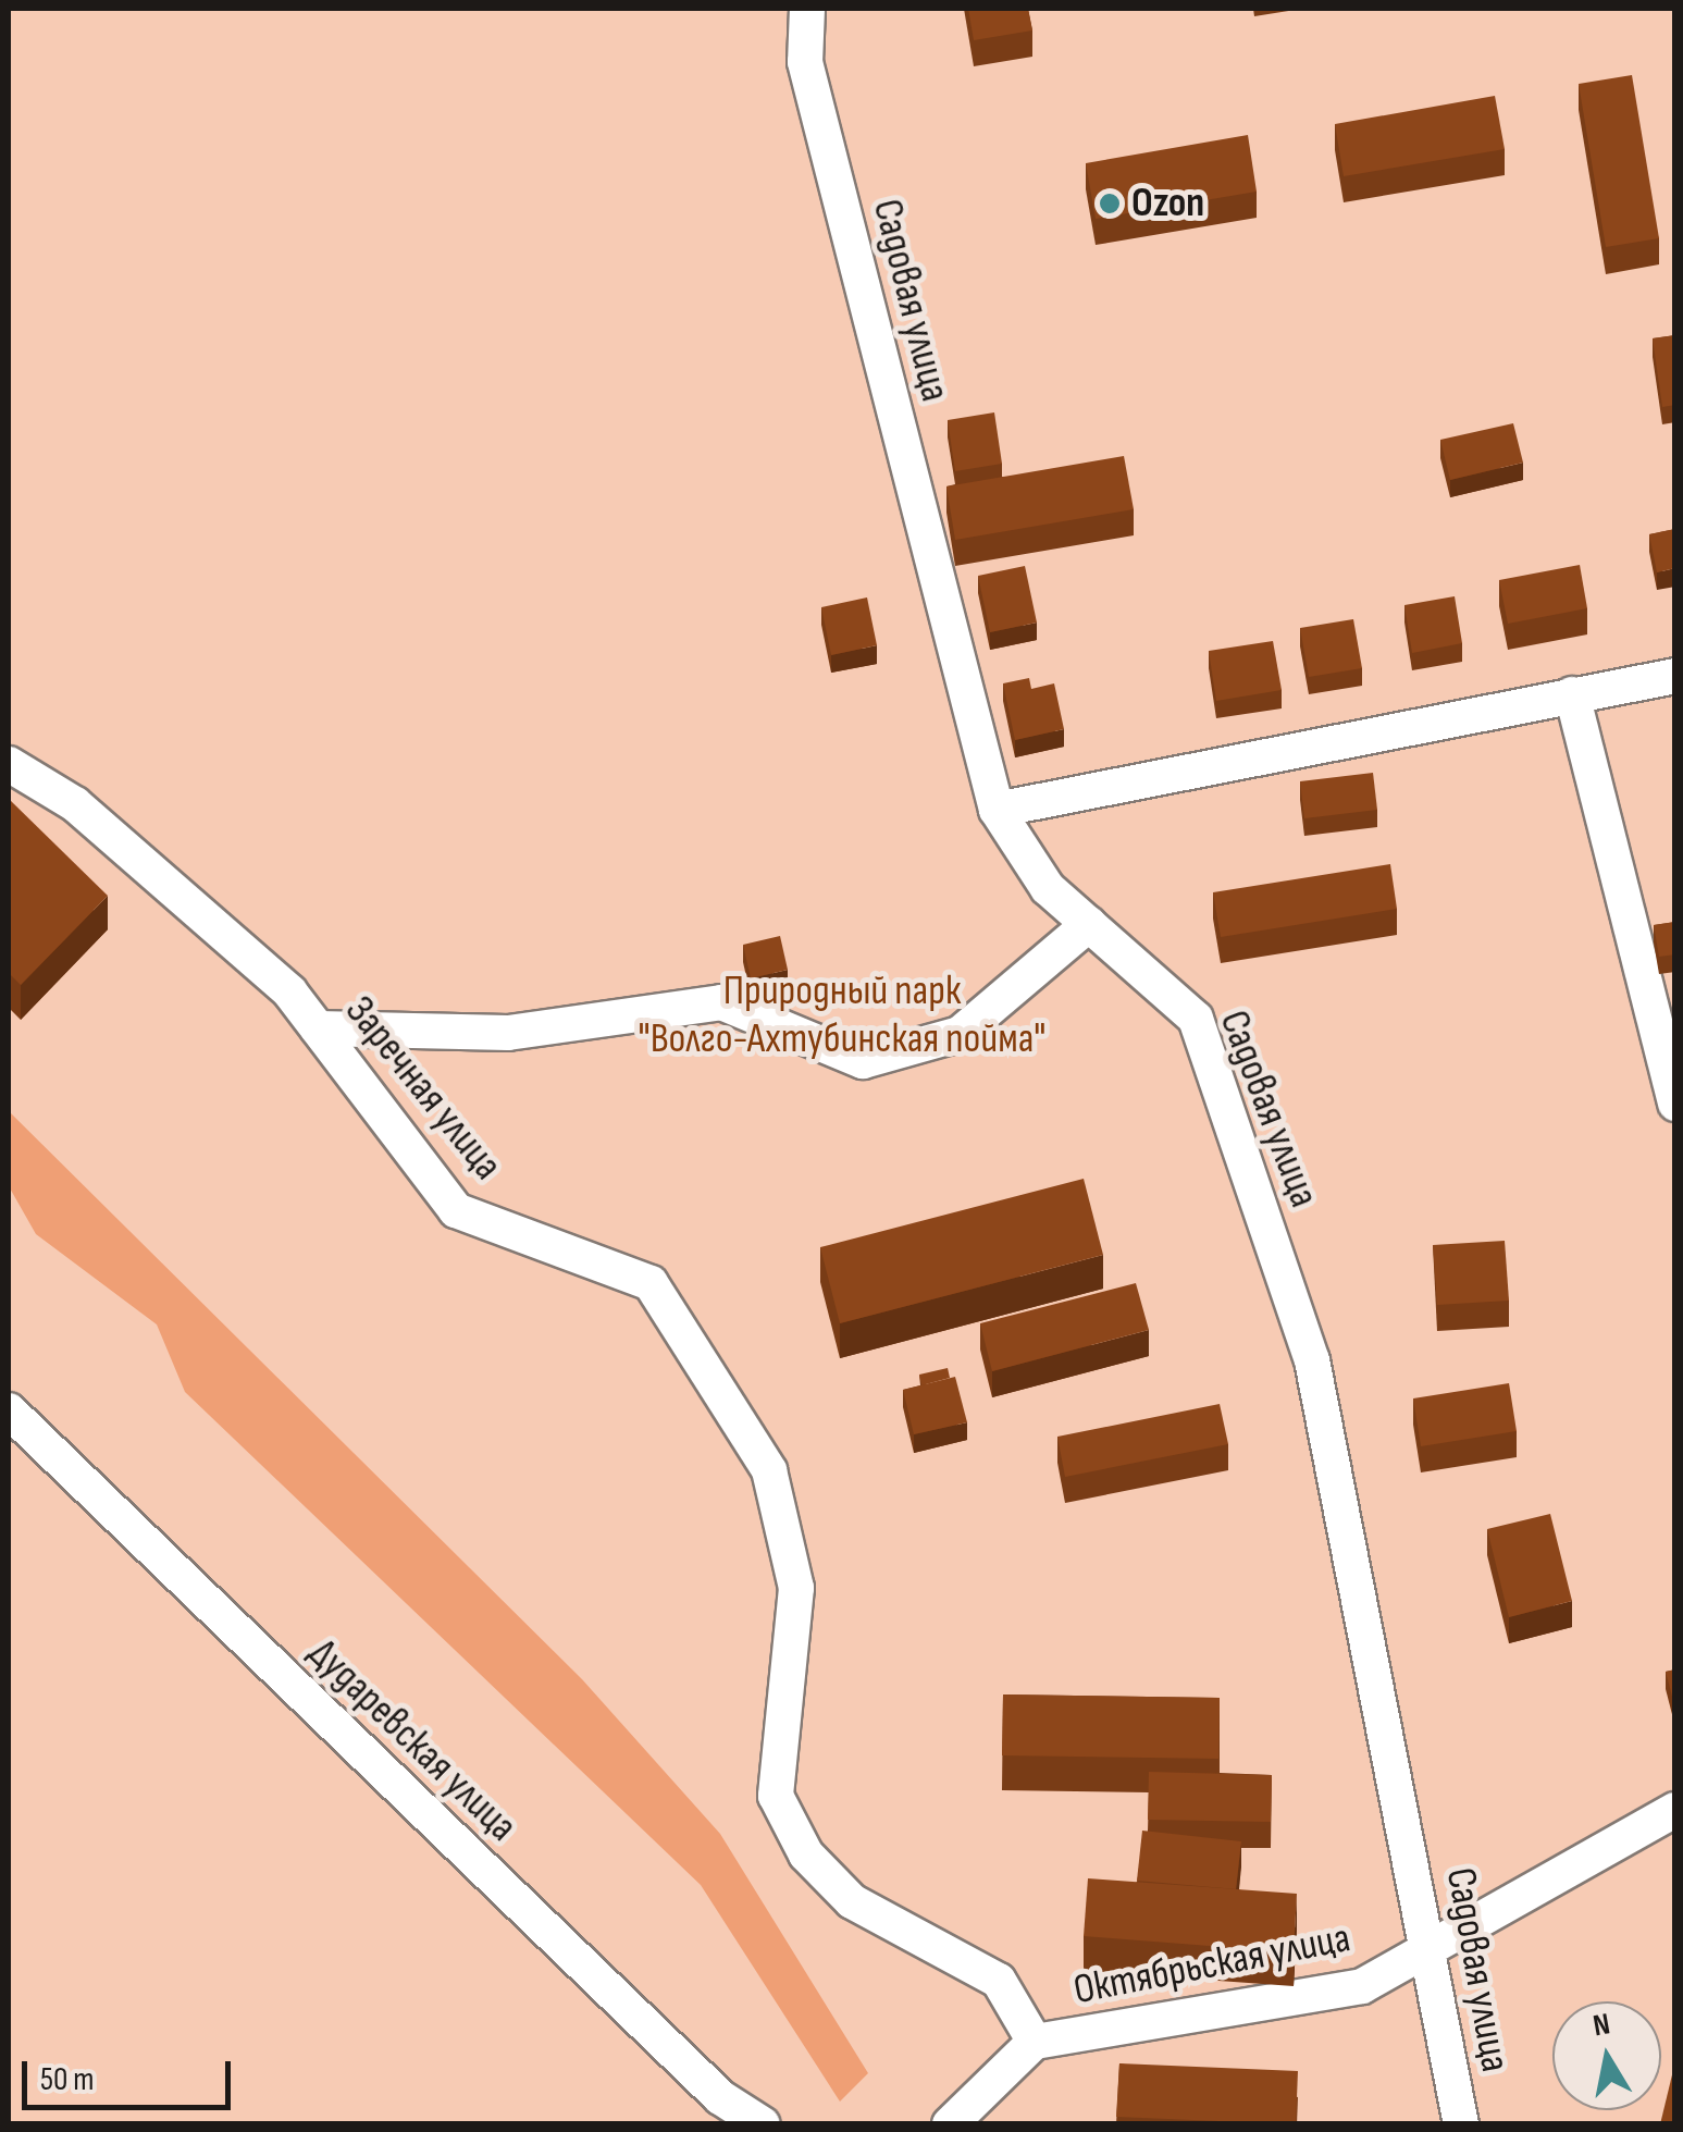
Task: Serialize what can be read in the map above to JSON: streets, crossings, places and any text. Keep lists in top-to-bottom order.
{
  "streets": {
    "street": [
      "Садовая улица",
      "Заречная улица",
      "Дударевская улица",
      "Октябрьская улица"
    ]
  },
  "crossings": [
    ["Садовая улица", "Октябрьская улица"],
    ["Заречная улица", "Октябрьская улица"]
  ],
  "parks": ["Природный парк \"Волго-Ахтубинская пойма\""],
  "places": ["Ozon"],
  "scale_bar": "50 m",
  "north": "top"
}
